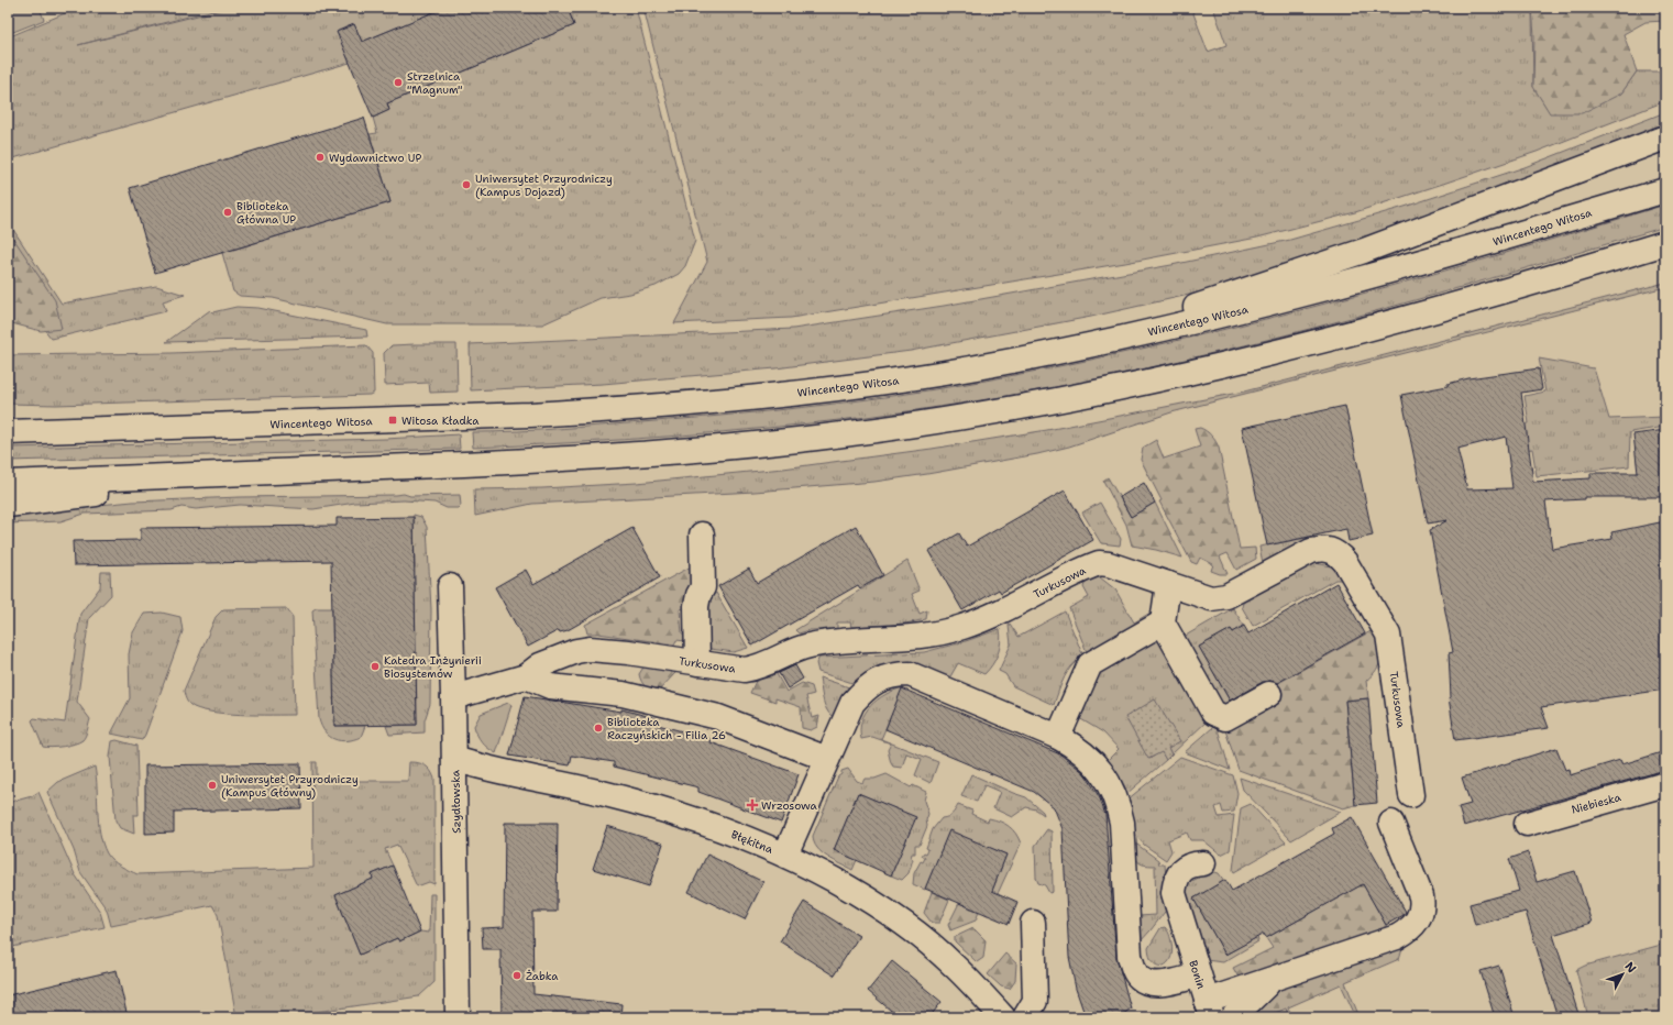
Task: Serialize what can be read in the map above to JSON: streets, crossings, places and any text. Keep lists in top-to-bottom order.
{
  "streets": {
    "main road": [
      "Wincentego Witosa",
      "Turkusowa",
      "Szydłowska",
      "Niebieska",
      "Błękitna",
      "Bonin"
    ]
  },
  "crossings": [
    ["Turkusowa", "Szydłowska"],
    ["Szydłowska", "Błękitna"]
  ],
  "places": {
    "other": [
      "Strzelnica \"Magnum\"",
      "Wydawnictwo UP",
      "Uniwersytet Przyrodniczy (Kampus Dojazd)",
      "Biblioteka Główna UP",
      "Katedra Inżynierii Biosystemów",
      "Biblioteka Raczyńskich - Filia 26",
      "Uniwersytet Przyrodniczy (Kampus Główny)",
      "Żabka"
    ],
    "transit": ["Witosa Kładka"],
    "health": ["Wrzosowa"]
  },
  "north": "top right"
}
